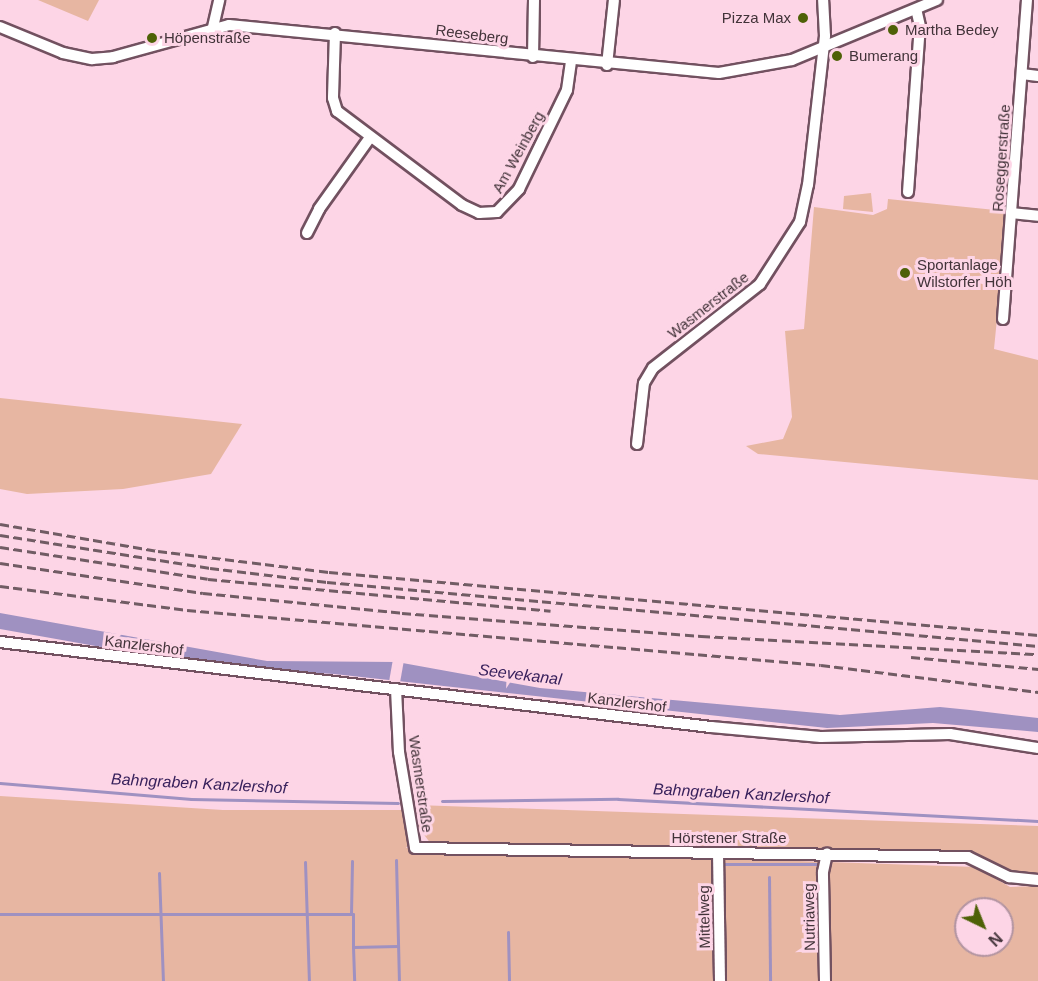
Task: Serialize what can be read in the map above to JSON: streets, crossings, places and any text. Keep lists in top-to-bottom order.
{
  "streets": {
    "street": [
      "Reeseberg",
      "Am Weinberg",
      "Roseggerstraße",
      "Wasmerstraße",
      "Kanzlershof",
      "Hörstener Straße",
      "Mittelweg",
      "Nutriaweg"
    ]
  },
  "crossings": [
    ["Reeseberg", "Am Weinberg"],
    ["Reeseberg", "Wasmerstraße"],
    ["Wasmerstraße", "Kanzlershof"],
    ["Wasmerstraße", "Hörstener Straße"],
    ["Hörstener Straße", "Mittelweg"],
    ["Hörstener Straße", "Nutriaweg"]
  ],
  "water": ["Seevekanal", "Bahngraben Kanzlershof"],
  "places": [
    "Pizza Max",
    "Martha Bedey",
    "Höpenstraße",
    "Bumerang",
    "Sportanlage Wilstorfer Höh"
  ],
  "north": "bottom right"
}
